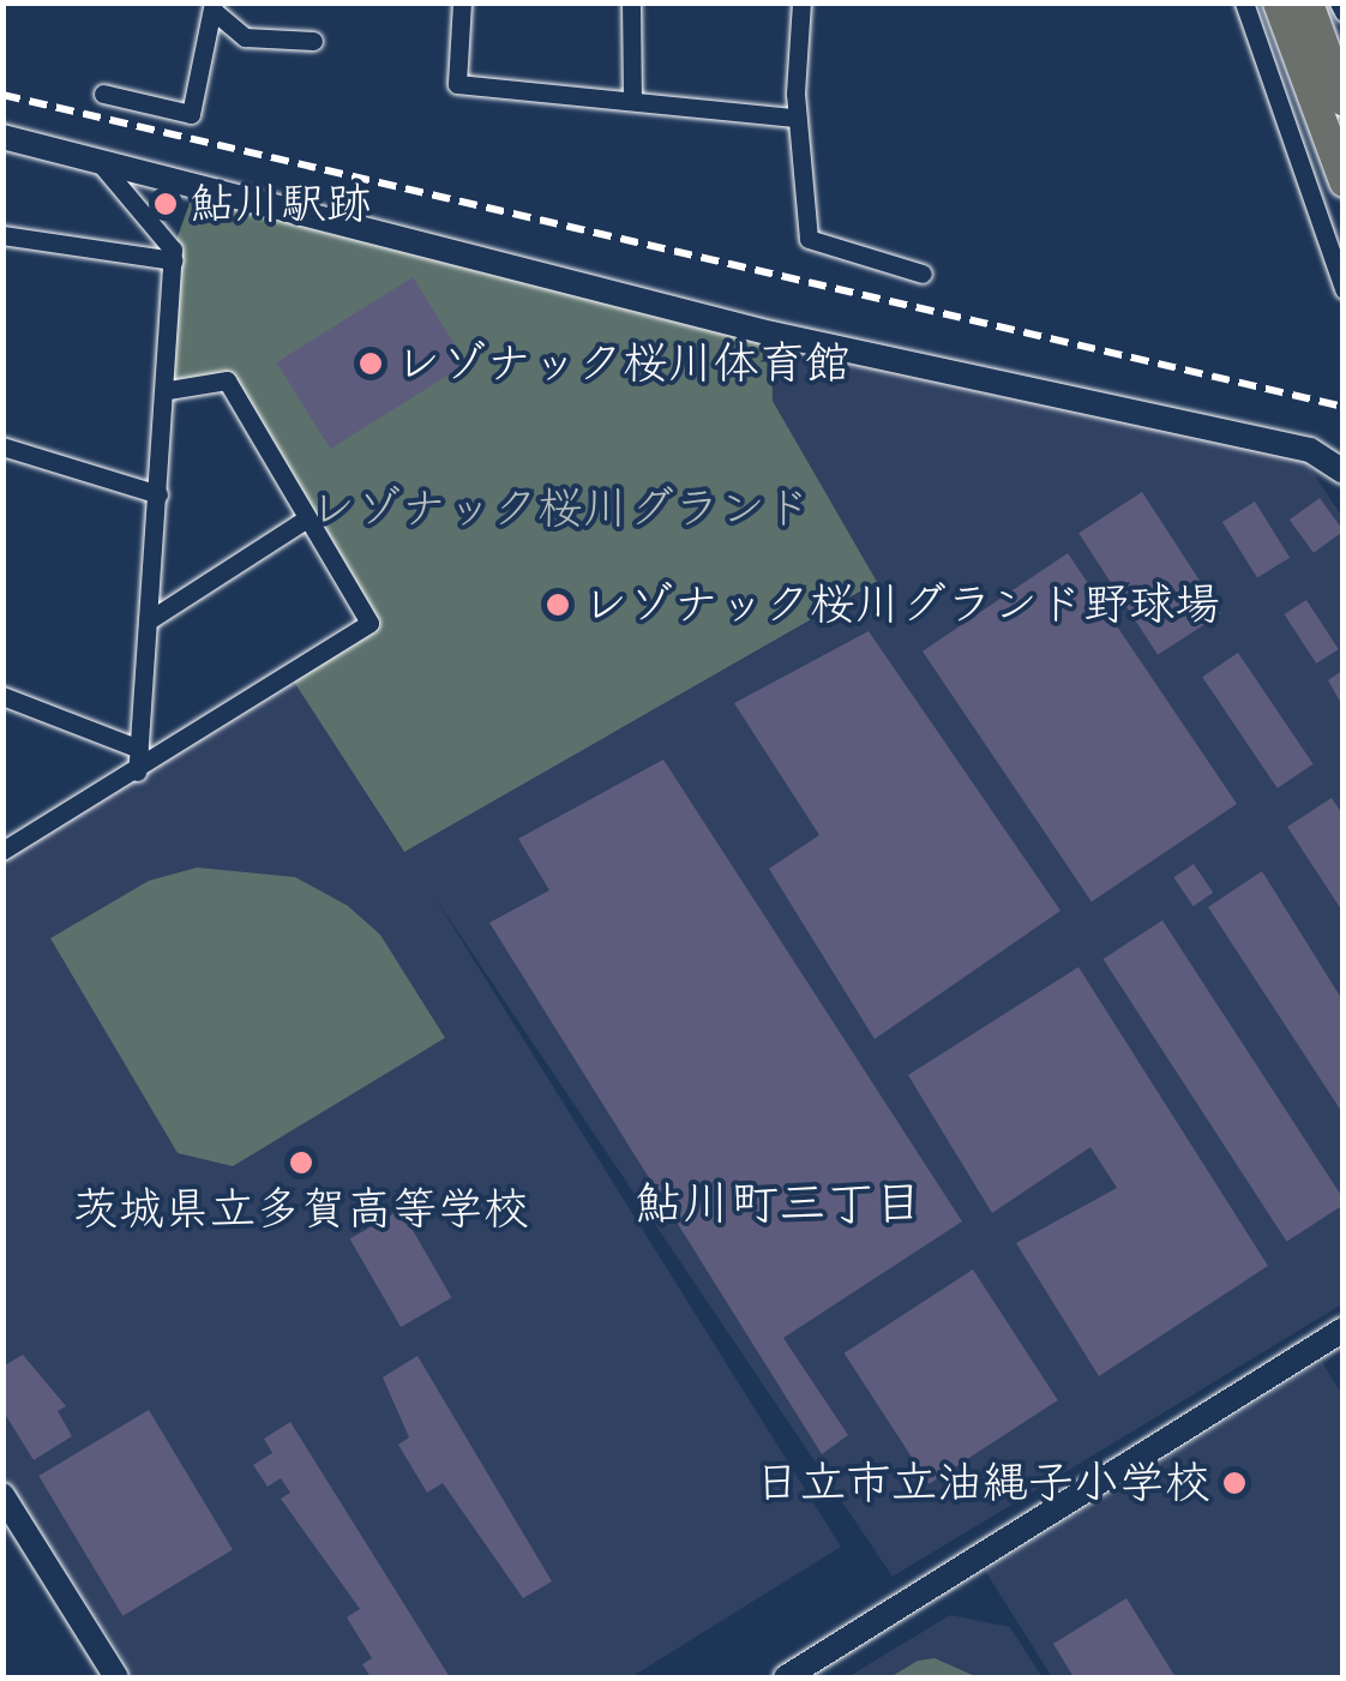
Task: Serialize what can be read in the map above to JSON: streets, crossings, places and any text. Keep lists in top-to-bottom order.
{
  "districts": ["鮎川町三丁目"],
  "parks": ["レゾナック桜川グランド"],
  "places": [
    "鮎川駅跡",
    "レゾナック桜川体育館",
    "レゾナック桜川グランド野球場",
    "茨城県立多賀高等学校",
    "日立市立油縄子小学校"
  ]
}
